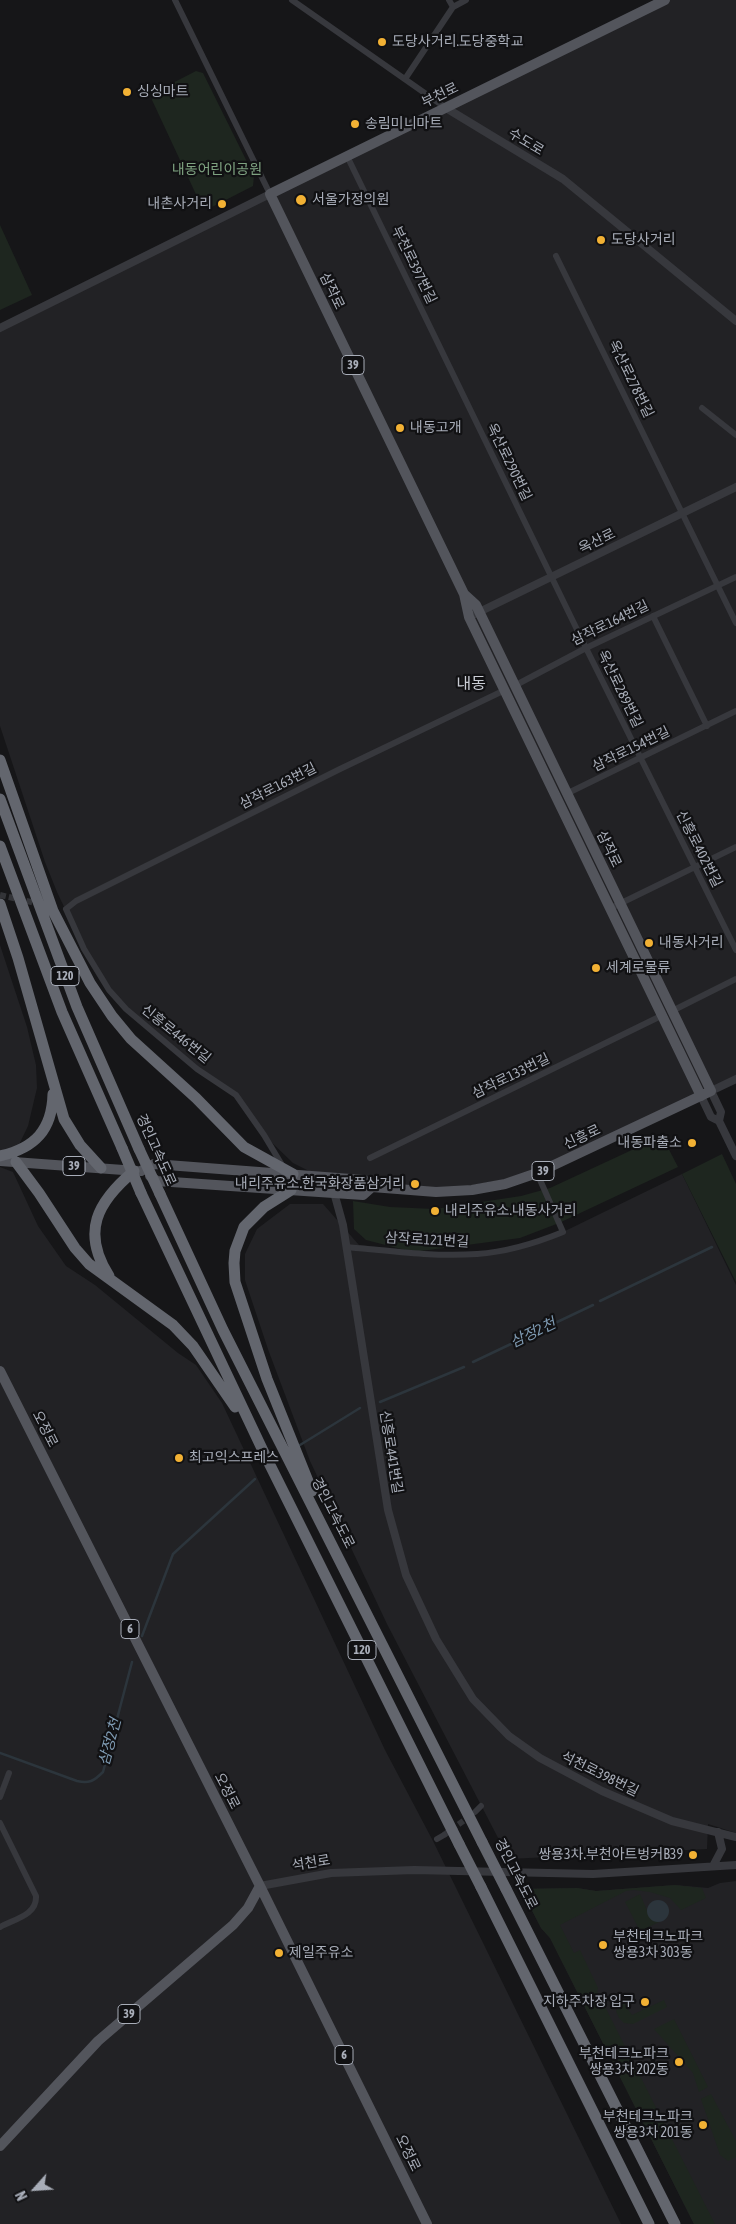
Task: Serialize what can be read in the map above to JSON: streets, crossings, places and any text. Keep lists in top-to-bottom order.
{
  "streets": {
    "highway": ["120", "경인고속도로"],
    "main road": [
      "부천로",
      "삼작로",
      "39",
      "신흥로",
      "오정로",
      "6"
    ],
    "street": [
      "수도로",
      "부천로397번길",
      "옥산로278번길",
      "옥산로290번길",
      "옥산로",
      "삼작로164번길",
      "옥산로289번길",
      "삼작로154번길",
      "삼작로163번길",
      "신흥로402번길",
      "신흥로446번길",
      "삼작로133번길",
      "삼작로121번길",
      "신흥로441번길",
      "석천로398번길",
      "석천로"
    ]
  },
  "crossings": [
    ["부천로", "수도로"],
    ["부천로", "부천로397번길"],
    ["부천로", "삼작로"],
    ["부천로397번길", "옥산로290번길"],
    ["삼작로", "옥산로"],
    ["삼작로", "삼작로164번길"],
    ["삼작로", "삼작로154번길"],
    ["삼작로", "삼작로163번길"],
    ["삼작로", "삼작로133번길"],
    ["삼작로", "신흥로"],
    ["39", "오정로"],
    ["39", "석천로"],
    ["옥산로278번길", "옥산로"],
    ["옥산로278번길", "삼작로164번길"],
    ["옥산로290번길", "옥산로"],
    ["옥산로290번길", "옥산로289번길"],
    ["옥산로", "옥산로289번길"],
    ["삼작로164번길", "옥산로289번길"],
    ["삼작로164번길", "삼작로163번길"],
    ["옥산로289번길", "삼작로154번길"],
    ["옥산로289번길", "신흥로402번길"],
    ["삼작로154번길", "신흥로402번길"],
    ["삼작로163번길", "신흥로446번길"],
    ["신흥로446번길", "신흥로"],
    ["신흥로", "삼작로121번길"],
    ["신흥로", "신흥로441번길"],
    ["삼작로121번길", "신흥로441번길"],
    ["오정로", "석천로"],
    ["신흥로441번길", "석천로398번길"]
  ],
  "districts": ["내동"],
  "water": ["삼정2천"],
  "parks": ["내동어린이공원"],
  "places": [
    "도당사거리.도당중학교",
    "싱싱마트",
    "송림미니마트",
    "서울가정의원",
    "내촌사거리",
    "도당사거리",
    "내동고개",
    "내동사거리",
    "세계로물류",
    "내동파출소",
    "내리주유소.한국화장품삼거리",
    "내리주유소.내동사거리",
    "최고익스프레스",
    "쌍용3차.부천아트벙커B39",
    "부천테크노파크 쌍용3차 303동",
    "제일주유소",
    "지하주차장 입구",
    "부천테크노파크 쌍용3차 202동",
    "부천테크노파크 쌍용3차 201동"
  ],
  "north": "bottom left"
}
